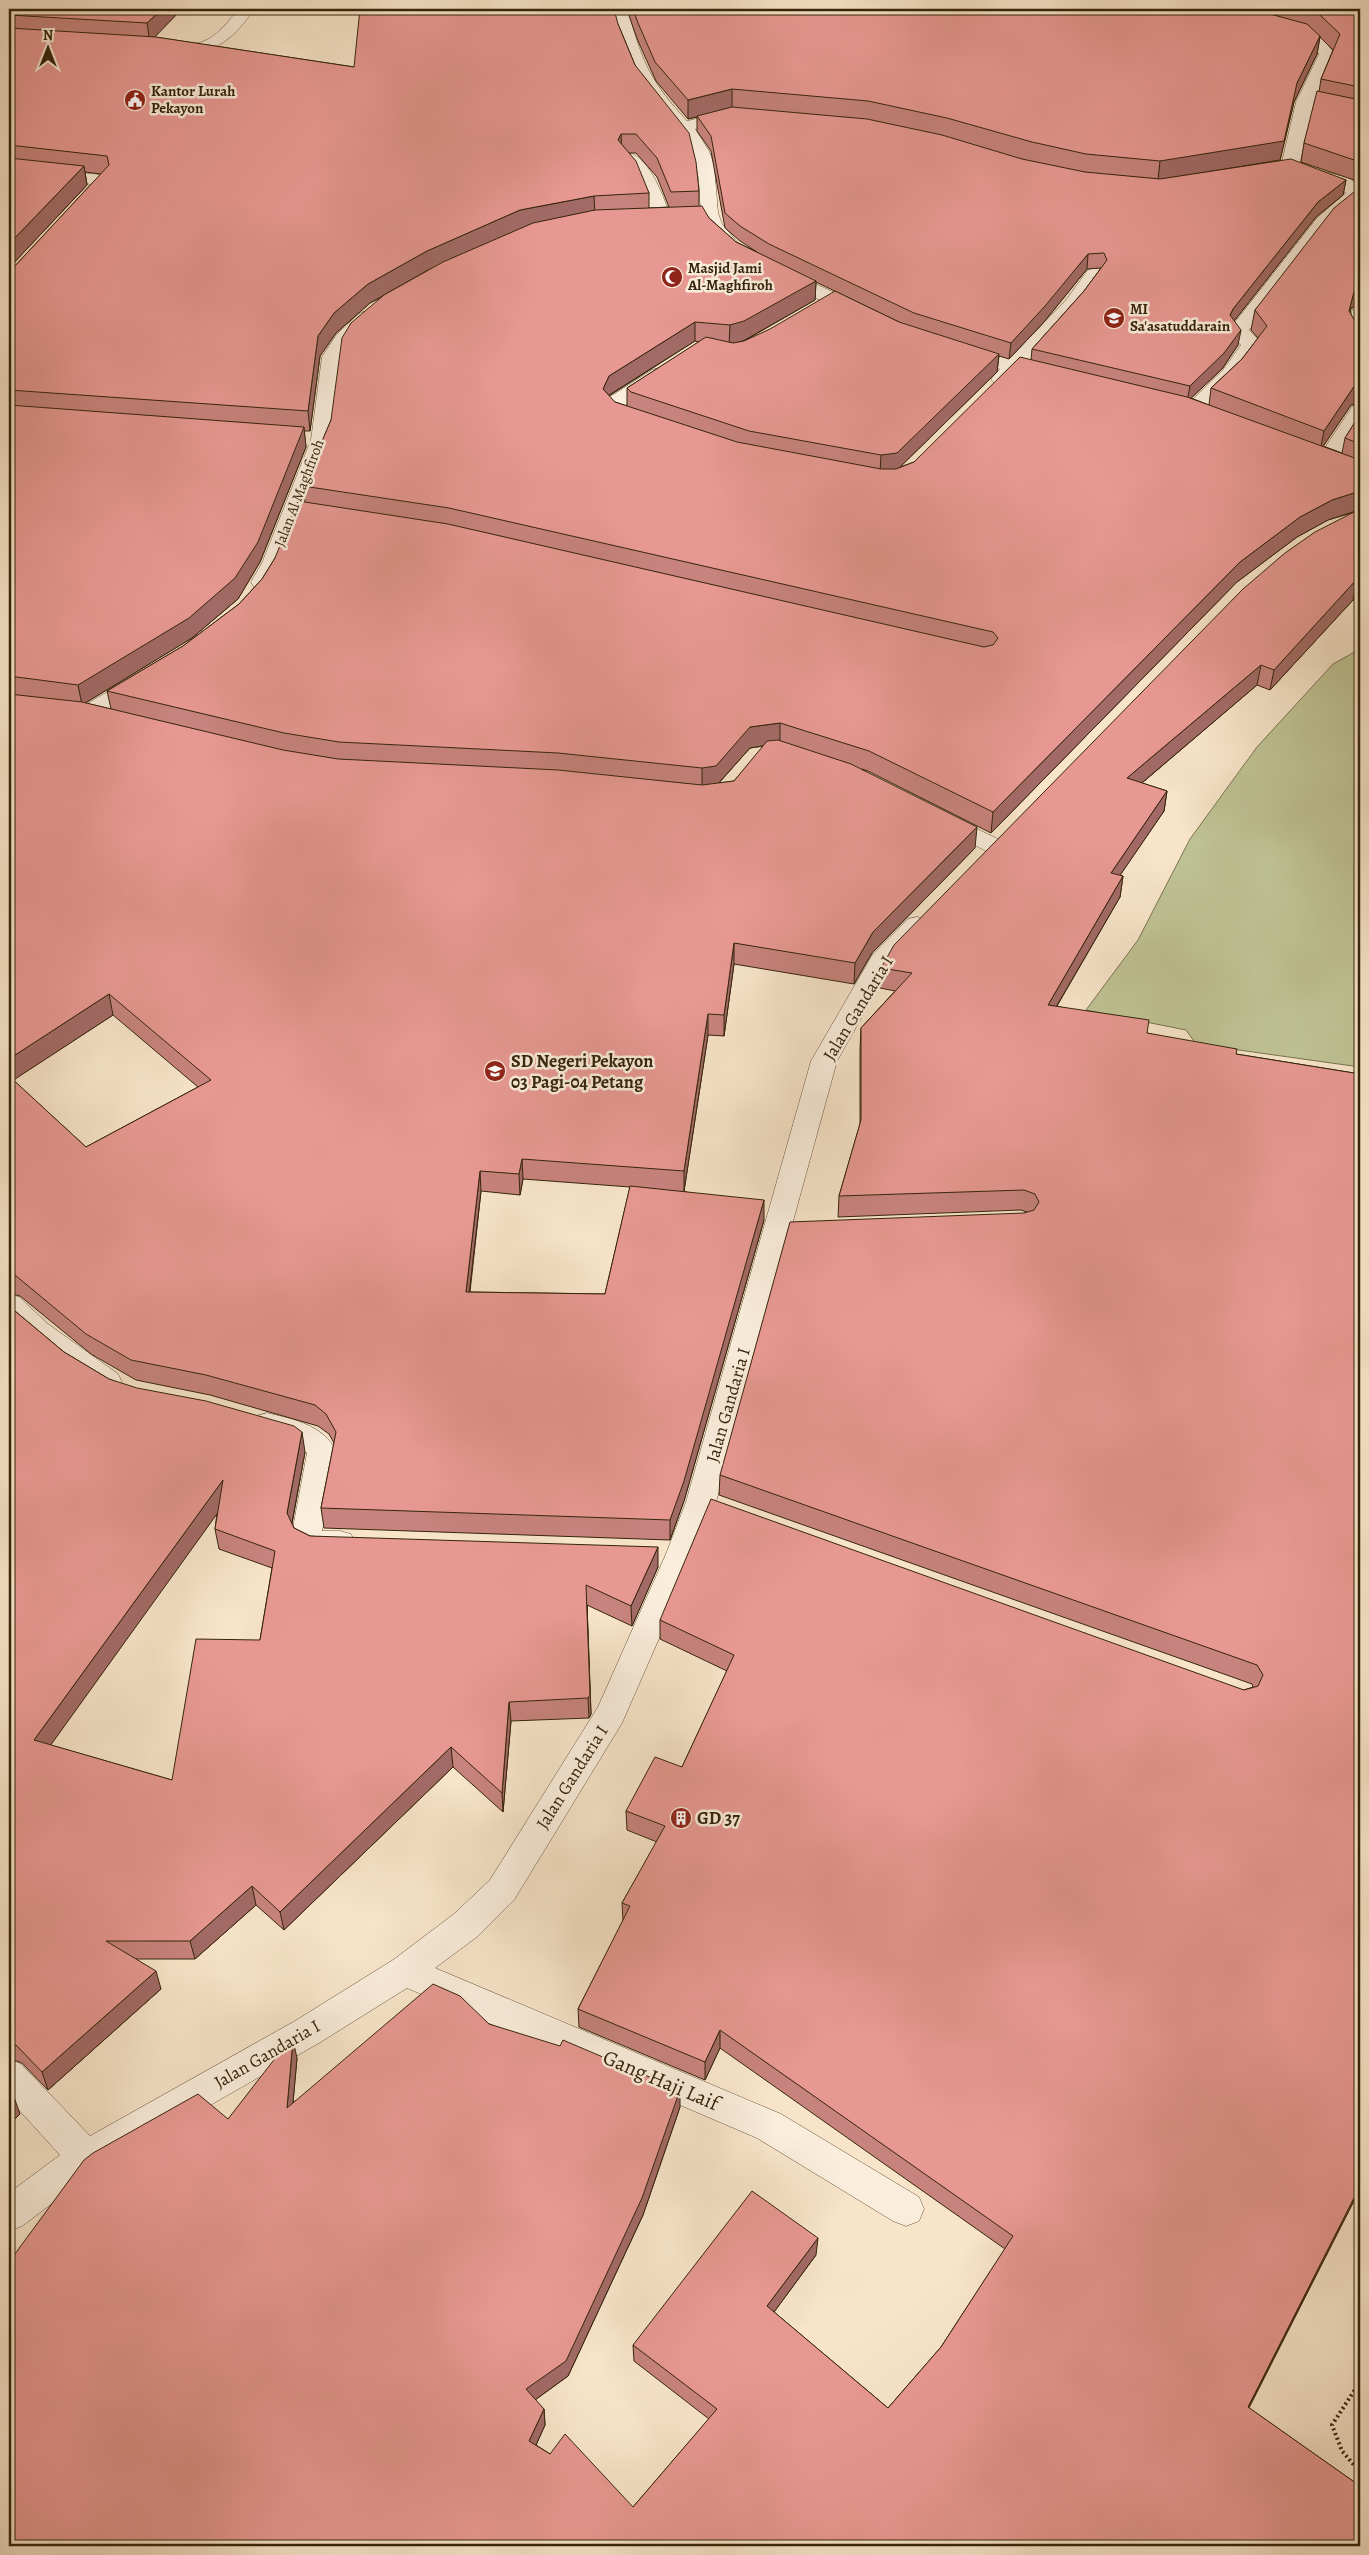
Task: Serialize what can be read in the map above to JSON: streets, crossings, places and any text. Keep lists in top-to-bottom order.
{
  "streets": {
    "street": ["Jalan Al Maghfiroh", "Jalan Gandaria I", "Gang Haji Laif"]
  },
  "crossings": [
    ["Jalan Gandaria I", "Gang Haji Laif"]
  ],
  "places": {
    "public building": ["Kantor Lurah Pekayon"],
    "mosque": ["Masjid Jami Al-Maghfiroh"],
    "school or university": ["MI Sa'asatuddarain", "SD Negeri Pekayon 03 Pagi-04 Petang"],
    "building": ["GD 37"]
  },
  "north": "top"
}
